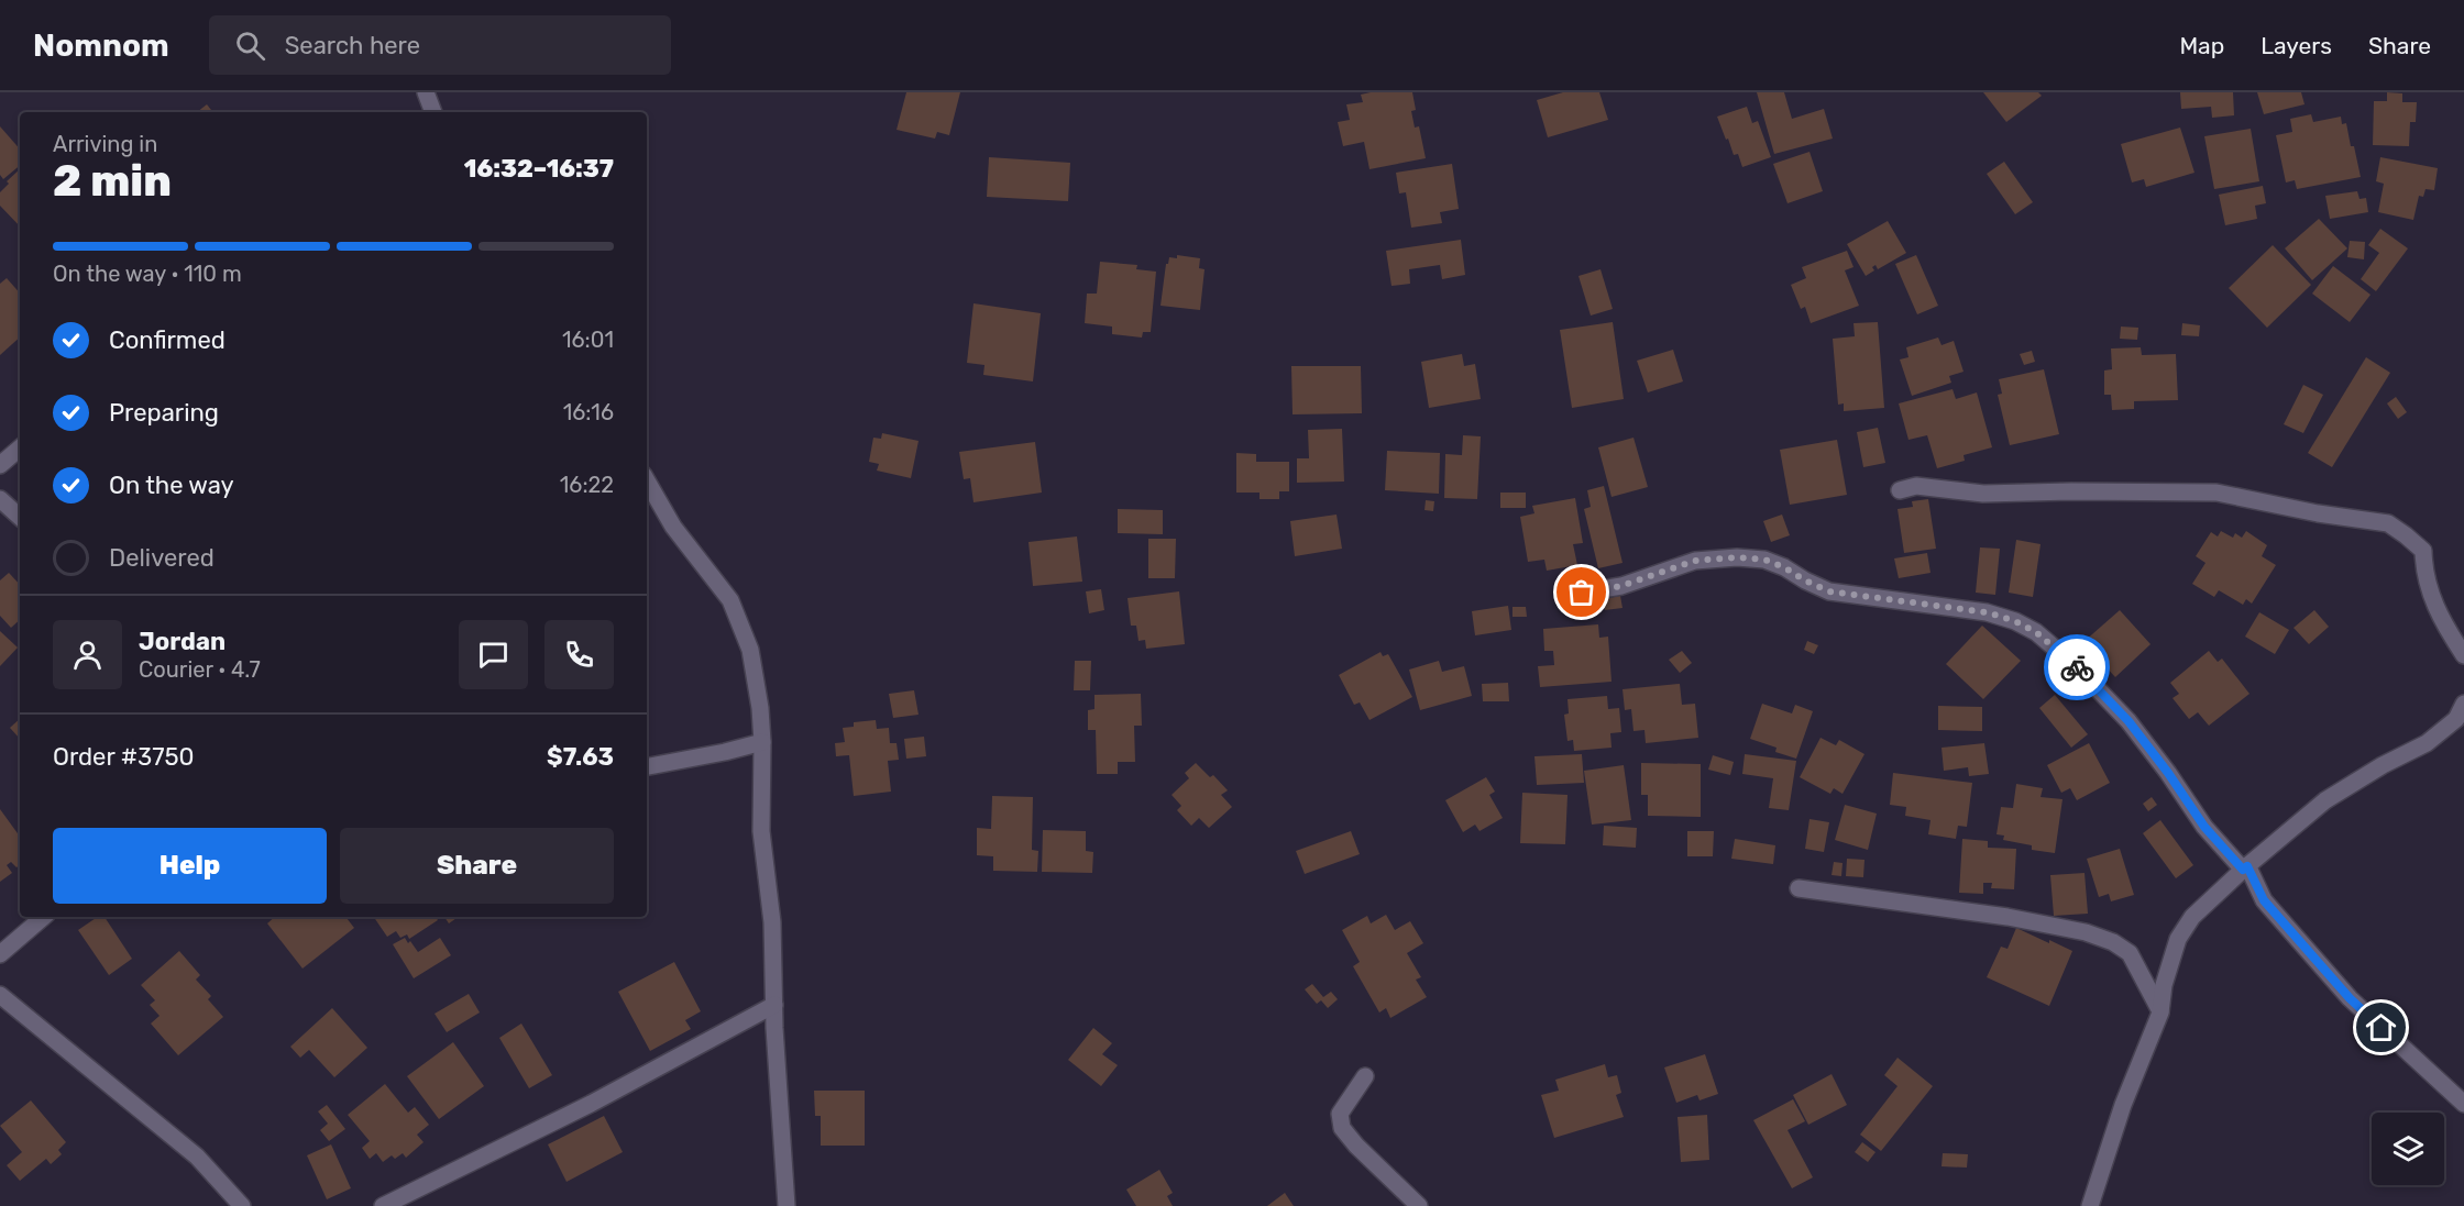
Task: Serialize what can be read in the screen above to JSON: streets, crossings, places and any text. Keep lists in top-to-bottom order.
{
  "page": {
    "header": "Nomnom",
    "search": "Search here",
    "nav": ["Map", "Layers", "Share"],
    "heading": ["2 min", "Arriving in", "16:32–16:37"],
    "panel": [
      "Jordan",
      "Courier · 4.7",
      "Order #3750",
      "$7.63"
    ],
    "bar": "On the way · 110 m",
    "list": [
      ["Confirmed", "16:01"],
      ["Preparing", "16:16"],
      ["On the way", "16:22"],
      "Delivered"
    ],
    "buttons": ["Help", "Share"]
  }
}
